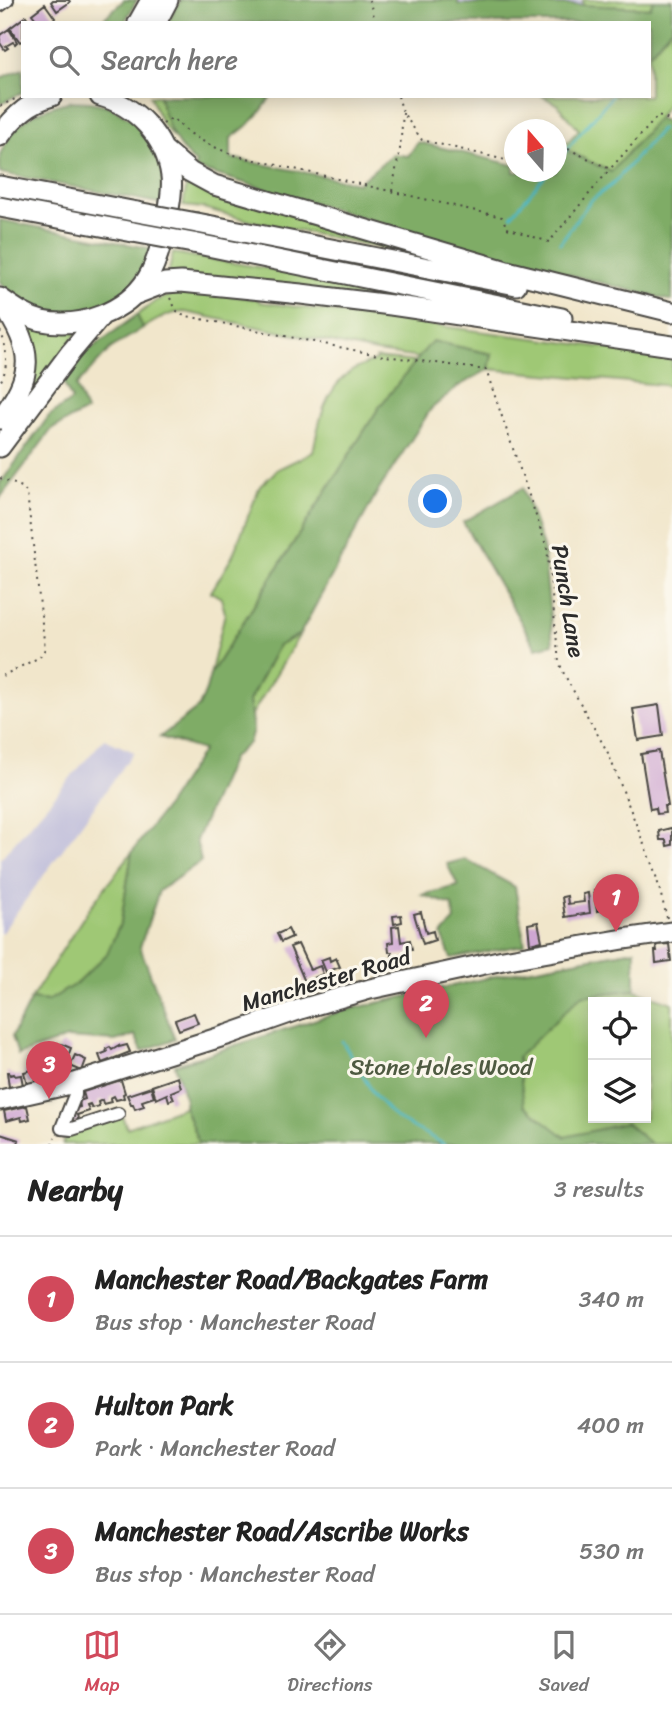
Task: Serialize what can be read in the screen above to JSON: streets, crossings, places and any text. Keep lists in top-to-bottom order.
{
  "streets": {
    "highway": ["Manchester Road"],
    "path": ["Punch Lane"]
  },
  "crossings": [
    ["Punch Lane", "Manchester Road"]
  ],
  "parks": ["Stone Holes Wood"],
  "north": "top",
  "page": {
    "search": "Search here",
    "pins": ["1", "2", "3"],
    "heading": ["Nearby", "3 results"],
    "list": [
      {
        "mark": "1",
        "name": "Manchester Road/Backgates Farm",
        "note": "Bus stop · Manchester Road",
        "value": "340 m"
      },
      {
        "mark": "2",
        "name": "Hulton Park",
        "note": "Park · Manchester Road",
        "value": "400 m"
      },
      {
        "mark": "3",
        "name": "Manchester Road/Ascribe Works",
        "note": "Bus stop · Manchester Road",
        "value": "530 m"
      }
    ],
    "nav": ["Map", "Directions", "Saved"]
  }
}
